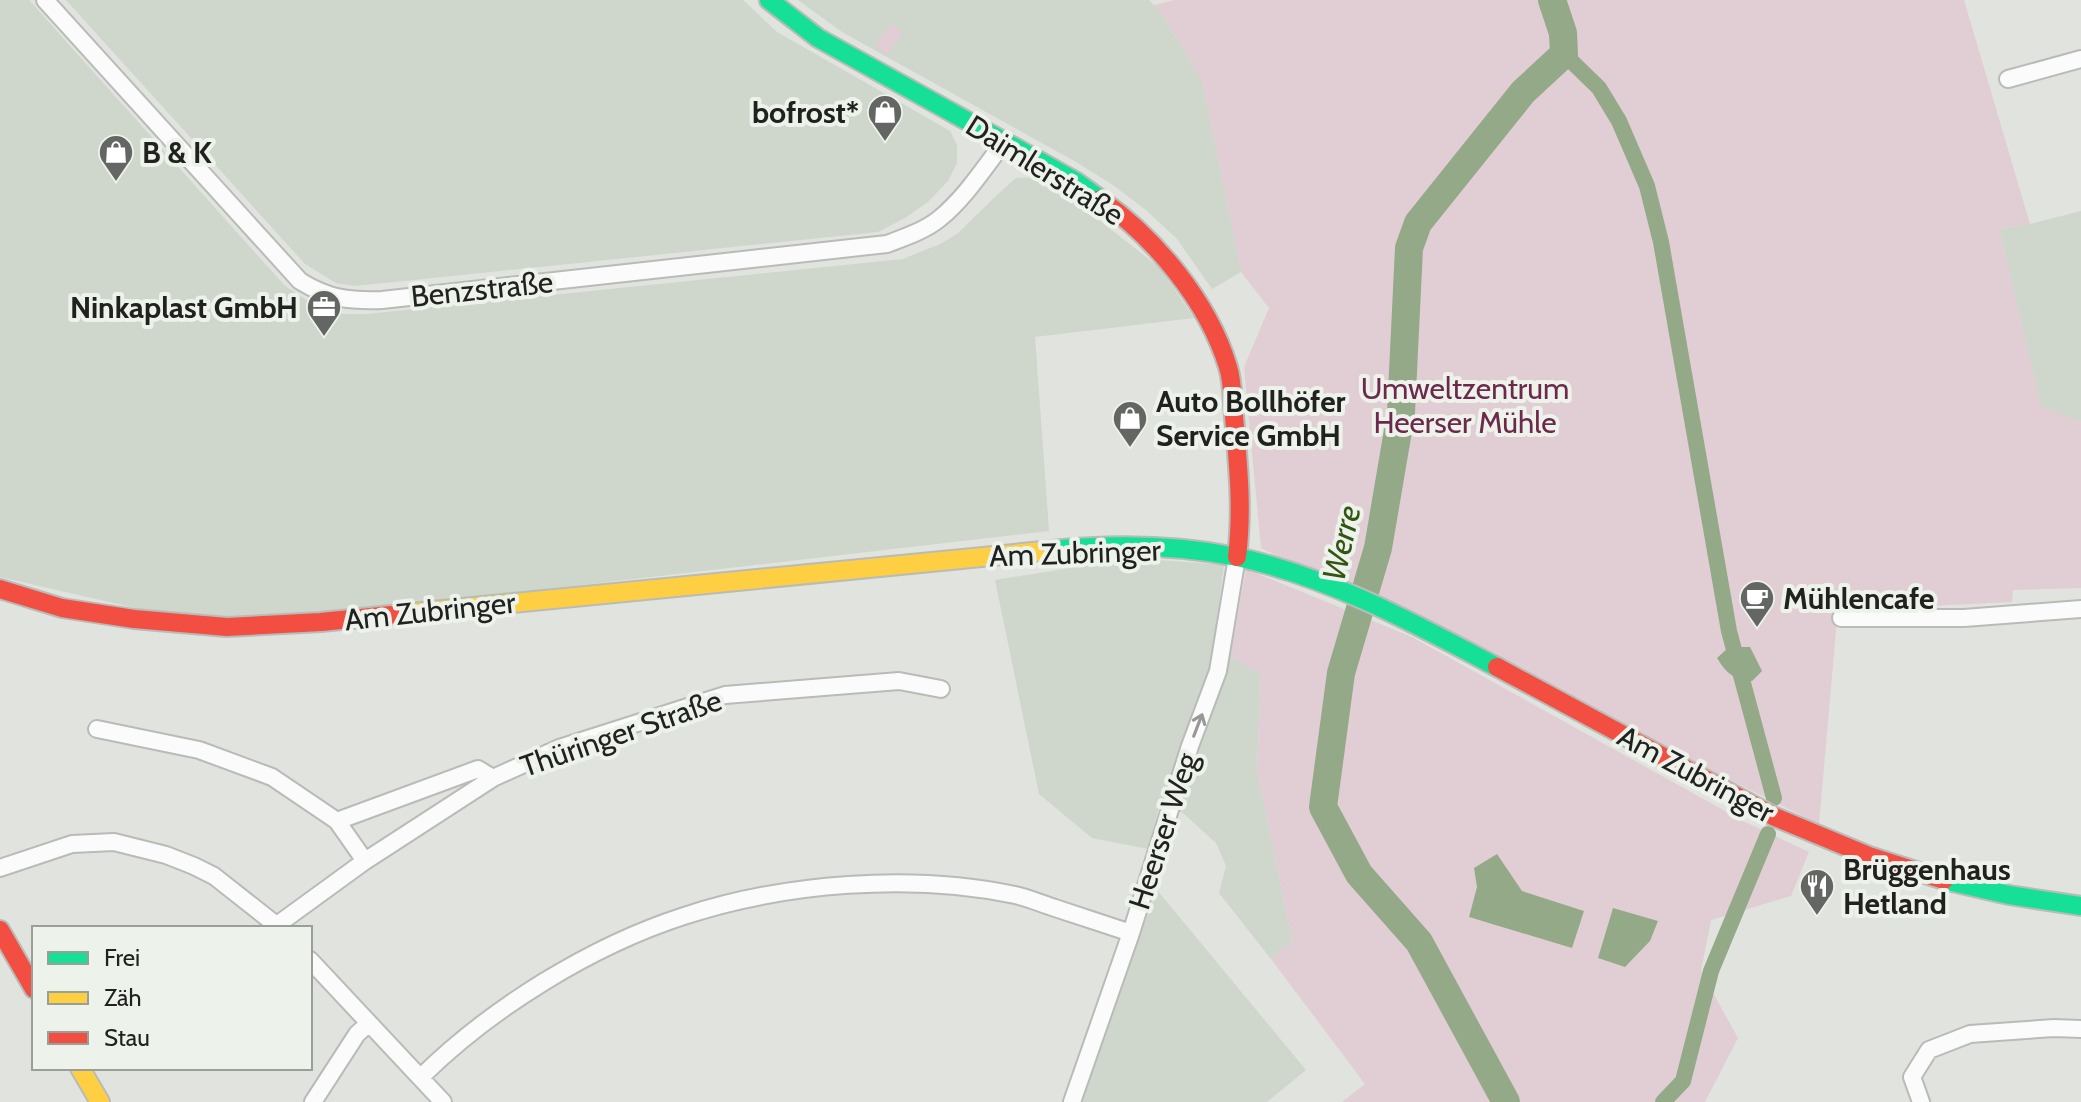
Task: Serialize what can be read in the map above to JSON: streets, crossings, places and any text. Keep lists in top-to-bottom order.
{
  "streets": {
    "main road": ["Daimlerstraße", "Am Zubringer"],
    "street": ["Benzstraße", "Thüringer Straße", "Heerser Weg"]
  },
  "crossings": [
    ["Daimlerstraße", "Benzstraße"],
    ["Daimlerstraße", "Am Zubringer"],
    ["Daimlerstraße", "Heerser Weg"],
    ["Am Zubringer", "Heerser Weg"]
  ],
  "one_way": ["Heerser Weg"],
  "water": ["Werre"],
  "parks": ["Umweltzentrum Heerser Mühle"],
  "places": {
    "shop": ["bofrost*", "B & K", "Auto Bollhöfer Service GmbH"],
    "office": ["Ninkaplast GmbH"],
    "cafe": ["Mühlencafe"],
    "restaurant": ["Brüggenhaus Hetland"]
  },
  "legend": ["Frei", "Zäh", "Stau"]
}
